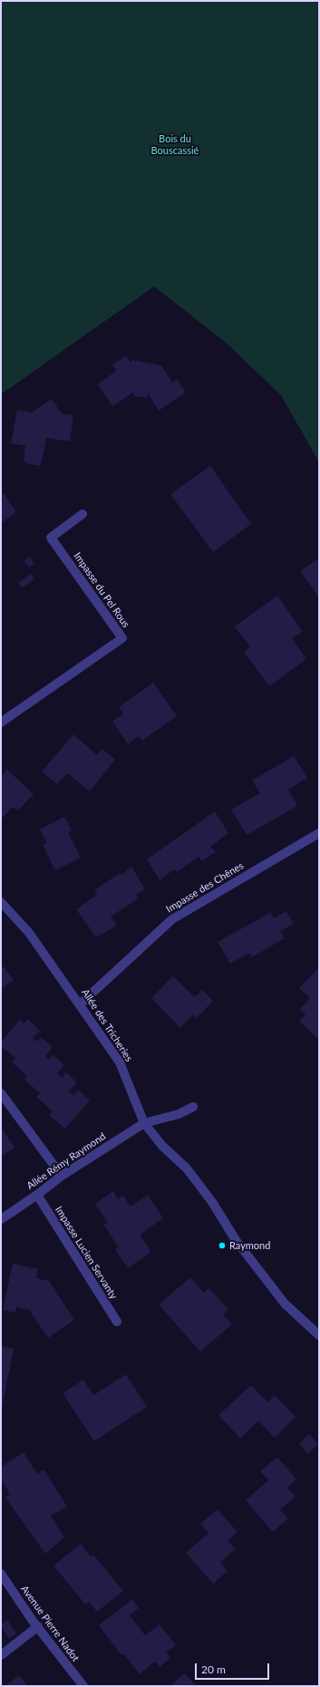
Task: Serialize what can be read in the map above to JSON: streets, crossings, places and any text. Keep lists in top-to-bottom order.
{
  "streets": {
    "street": [
      "Impasse du Pel Rous",
      "Impasse des Chênes",
      "Allée des Tricheries",
      "Allée Rémy Raymond",
      "Impasse Lucien Servanty",
      "Avenue Pierre Nadot"
    ]
  },
  "crossings": [
    ["Impasse des Chênes", "Allée des Tricheries"],
    ["Allée des Tricheries", "Allée Rémy Raymond"],
    ["Allée Rémy Raymond", "Impasse Lucien Servanty"]
  ],
  "parks": ["Bois du Bouscassié"],
  "places": ["Raymond"],
  "scale_bar": "20 m"
}
